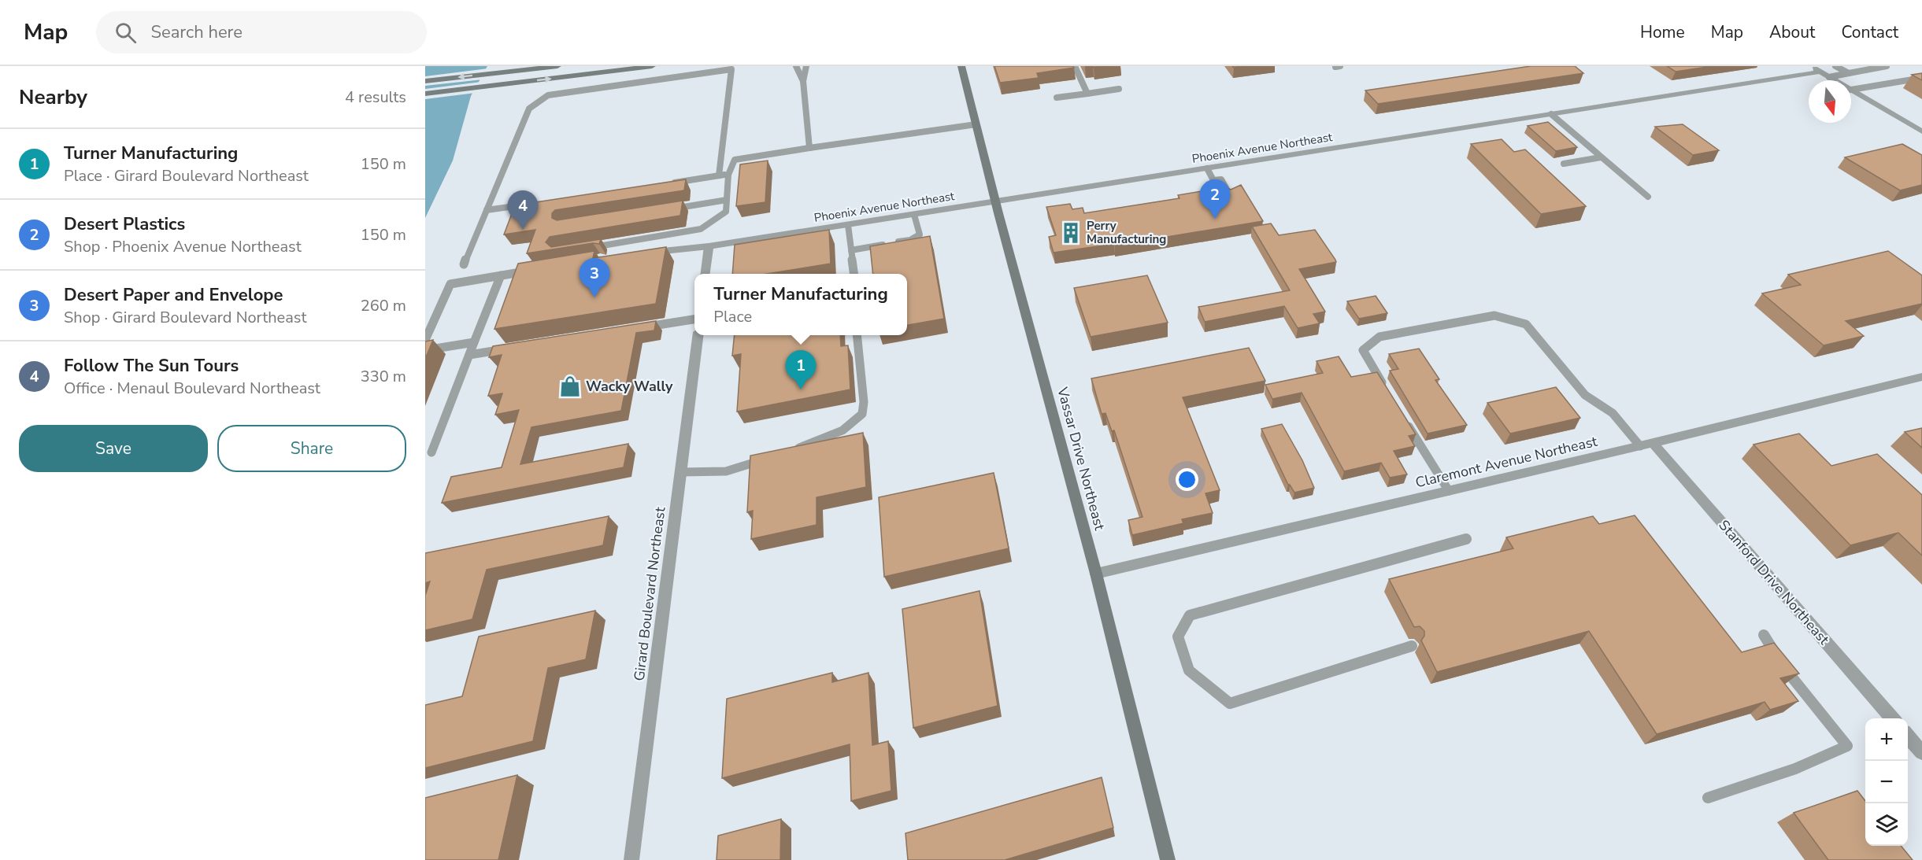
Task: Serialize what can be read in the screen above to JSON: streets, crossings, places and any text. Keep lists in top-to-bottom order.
{
  "streets": {
    "street": [
      "Phoenix Avenue Northeast",
      "Vassar Drive Northeast",
      "Claremont Avenue Northeast",
      "Stanford Drive Northeast",
      "Girard Boulevard Northeast"
    ]
  },
  "crossings": [
    ["Phoenix Avenue Northeast", "Vassar Drive Northeast"],
    ["Vassar Drive Northeast", "Claremont Avenue Northeast"],
    ["Claremont Avenue Northeast", "Stanford Drive Northeast"]
  ],
  "places": {
    "building": ["Perry Manufacturing"],
    "shop": ["Wacky Wally"]
  },
  "north": "bottom",
  "page": {
    "header": "Map",
    "search": "Search here",
    "nav": [
      "Home",
      "Map",
      "About",
      "Contact"
    ],
    "heading": ["Nearby", "4 results"],
    "list": [
      {
        "mark": "1",
        "name": "Turner Manufacturing",
        "note": "Place · Girard Boulevard Northeast",
        "value": "150 m"
      },
      {
        "mark": "2",
        "name": "Desert Plastics",
        "note": "Shop · Phoenix Avenue Northeast",
        "value": "150 m"
      },
      {
        "mark": "3",
        "name": "Desert Paper and Envelope",
        "note": "Shop · Girard Boulevard Northeast",
        "value": "260 m"
      },
      {
        "mark": "4",
        "name": "Follow The Sun Tours",
        "note": "Office · Menaul Boulevard Northeast",
        "value": "330 m"
      }
    ],
    "pins": [
      "2",
      "4",
      "3",
      "1"
    ],
    "popup": ["Turner Manufacturing", "Place"],
    "buttons": ["Save", "Share"],
    "map_buttons": ["+", "−"]
  }
}
